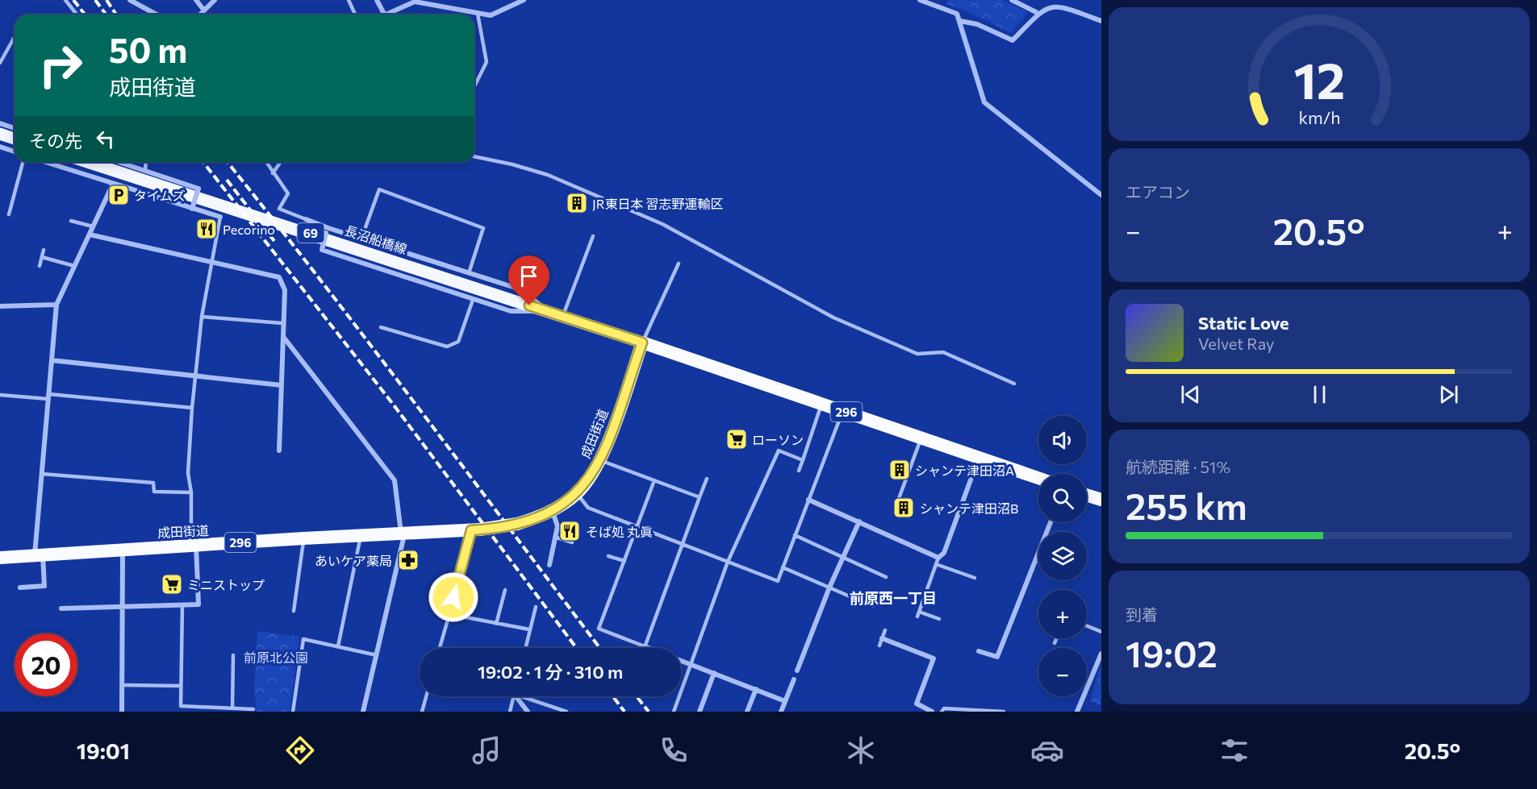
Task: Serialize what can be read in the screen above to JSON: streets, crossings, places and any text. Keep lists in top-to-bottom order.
{
  "streets": {
    "highway": ["296", "成田街道"],
    "main road": ["69", "長沼船橋線"]
  },
  "crossings": [
    ["長沼船橋線", "296"],
    ["長沼船橋線", "成田街道"],
    ["296", "成田街道"]
  ],
  "districts": ["前原西一丁目"],
  "parks": ["前原北公園"],
  "places": {
    "parking": ["タイムズ"],
    "building": ["JR東日本 習志野運輸区", "シャンテ津田沼A", "シャンテ津田沼B"],
    "restaurant": ["Pecorino", "そば処 丸眞"],
    "supermarket": ["ローソン", "ミニストップ"],
    "pharmacy": ["あいケア薬局"]
  },
  "page": {
    "turn": ["50 m", "成田街道"],
    "then": "その先",
    "tile": [
      "エアコン",
      ["航続距離 · 51%", "255 km"],
      ["到着", "19:02"]
    ],
    "heat": ["−", "20.5°", "+"],
    "song": ["Static Love", "Velvet Ray"],
    "map_buttons": ["+", "−"],
    "limit": "20",
    "trip": "19:02 · 1 分 · 310 m",
    "tabs": ["19:01", "20.5°"],
    "gauge": ["12", "km/h"]
  }
}
